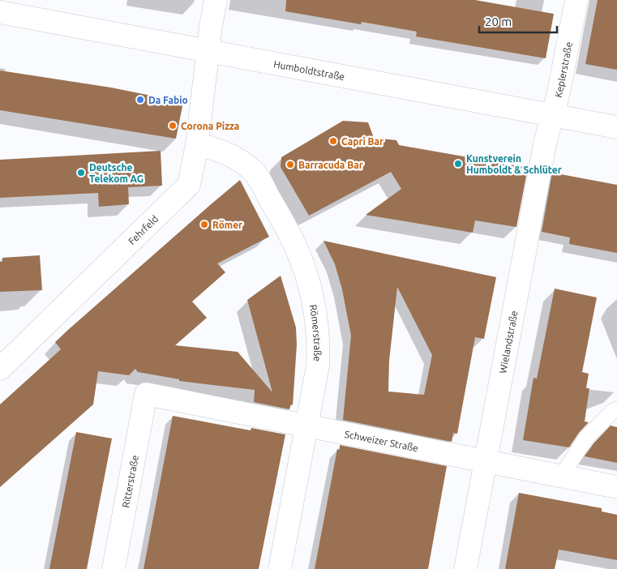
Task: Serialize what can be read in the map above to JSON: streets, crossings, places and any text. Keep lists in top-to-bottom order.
{
  "streets": {
    "street": [
      "Humboldtstraße",
      "Keplerstraße",
      "Fehrfeld",
      "Römerstraße",
      "Wielandstraße",
      "Schweizer Straße",
      "Ritterstraße"
    ]
  },
  "crossings": [
    ["Humboldtstraße", "Keplerstraße"],
    ["Humboldtstraße", "Fehrfeld"],
    ["Humboldtstraße", "Wielandstraße"],
    ["Keplerstraße", "Wielandstraße"],
    ["Fehrfeld", "Römerstraße"],
    ["Römerstraße", "Schweizer Straße"],
    ["Wielandstraße", "Schweizer Straße"],
    ["Schweizer Straße", "Ritterstraße"]
  ],
  "places": [
    "Da Fabio",
    "Corona Pizza",
    "Capri Bar",
    "Kunstverein Humboldt & Schlüter",
    "Barracuda Bar",
    "Deutsche Telekom AG",
    "Römer"
  ],
  "scale_bar": "20 m"
}
